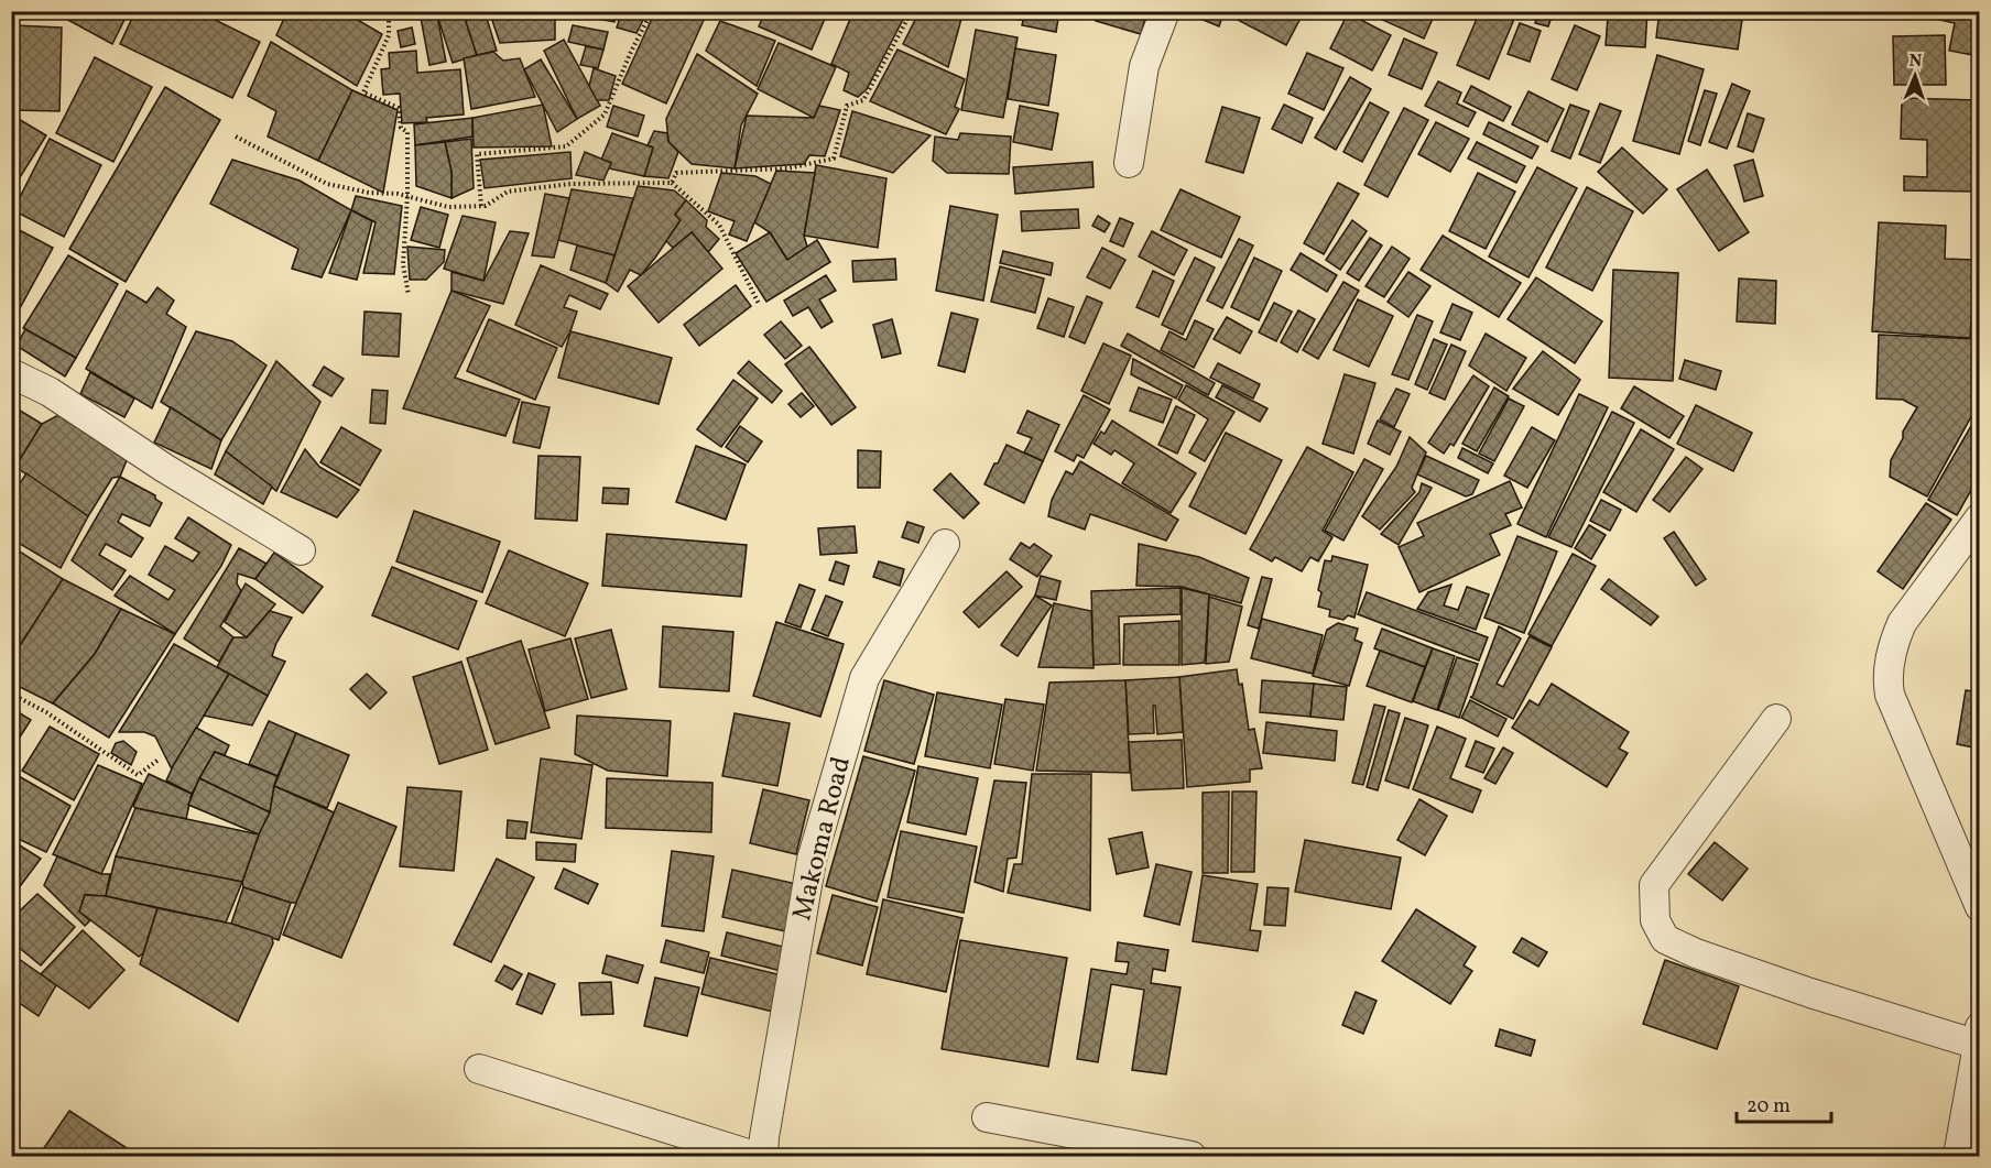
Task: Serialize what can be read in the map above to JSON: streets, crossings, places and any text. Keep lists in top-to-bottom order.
{
  "streets": {
    "street": ["Makoma Road"]
  },
  "scale_bar": "20 m",
  "north": "top"
}
